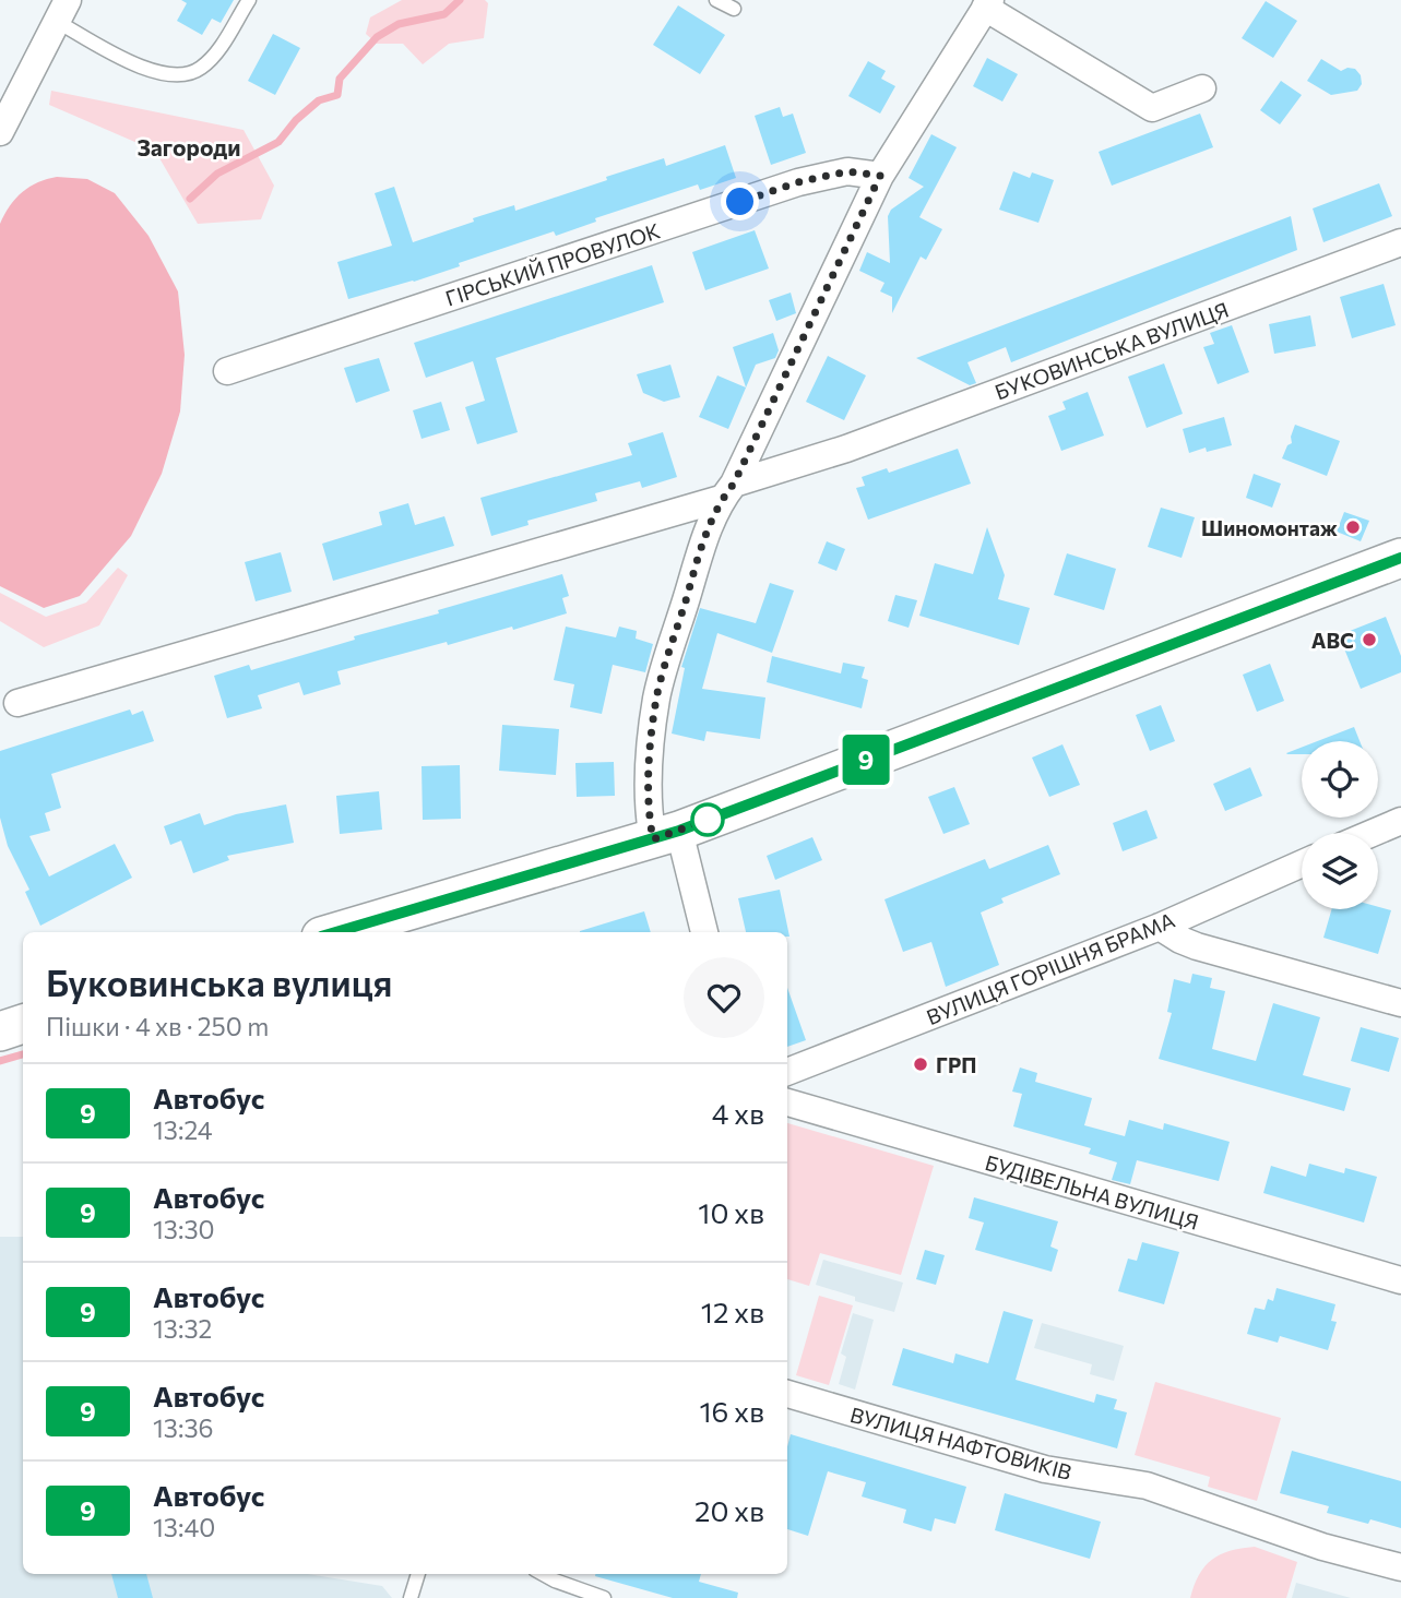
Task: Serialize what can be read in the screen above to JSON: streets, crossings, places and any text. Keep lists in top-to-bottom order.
{
  "streets": {
    "street": [
      "ГІРСЬКИЙ ПРОВУЛОК",
      "БУКОВИНСЬКА ВУЛИЦЯ",
      "ВУЛИЦЯ ГОРІШНЯ БРАМА",
      "БУДІВЕЛЬНА ВУЛИЦЯ",
      "ВУЛИЦЯ НАФТОВИКІВ"
    ]
  },
  "districts": ["Загороди"],
  "places": ["Шиномонтаж", "ABC", "ГРП"],
  "lines": ["bus line 9"],
  "page": {
    "on_map": "9",
    "heading": ["Буковинська вулиця", "Пішки · 4 хв · 250 m"],
    "list": [
      {
        "mark": "9",
        "name": "Автобус",
        "note": "13:24",
        "value": "4 хв"
      },
      {
        "mark": "9",
        "name": "Автобус",
        "note": "13:30",
        "value": "10 хв"
      },
      {
        "mark": "9",
        "name": "Автобус",
        "note": "13:32",
        "value": "12 хв"
      },
      {
        "mark": "9",
        "name": "Автобус",
        "note": "13:36",
        "value": "16 хв"
      },
      {
        "mark": "9",
        "name": "Автобус",
        "note": "13:40",
        "value": "20 хв"
      }
    ]
  }
}
